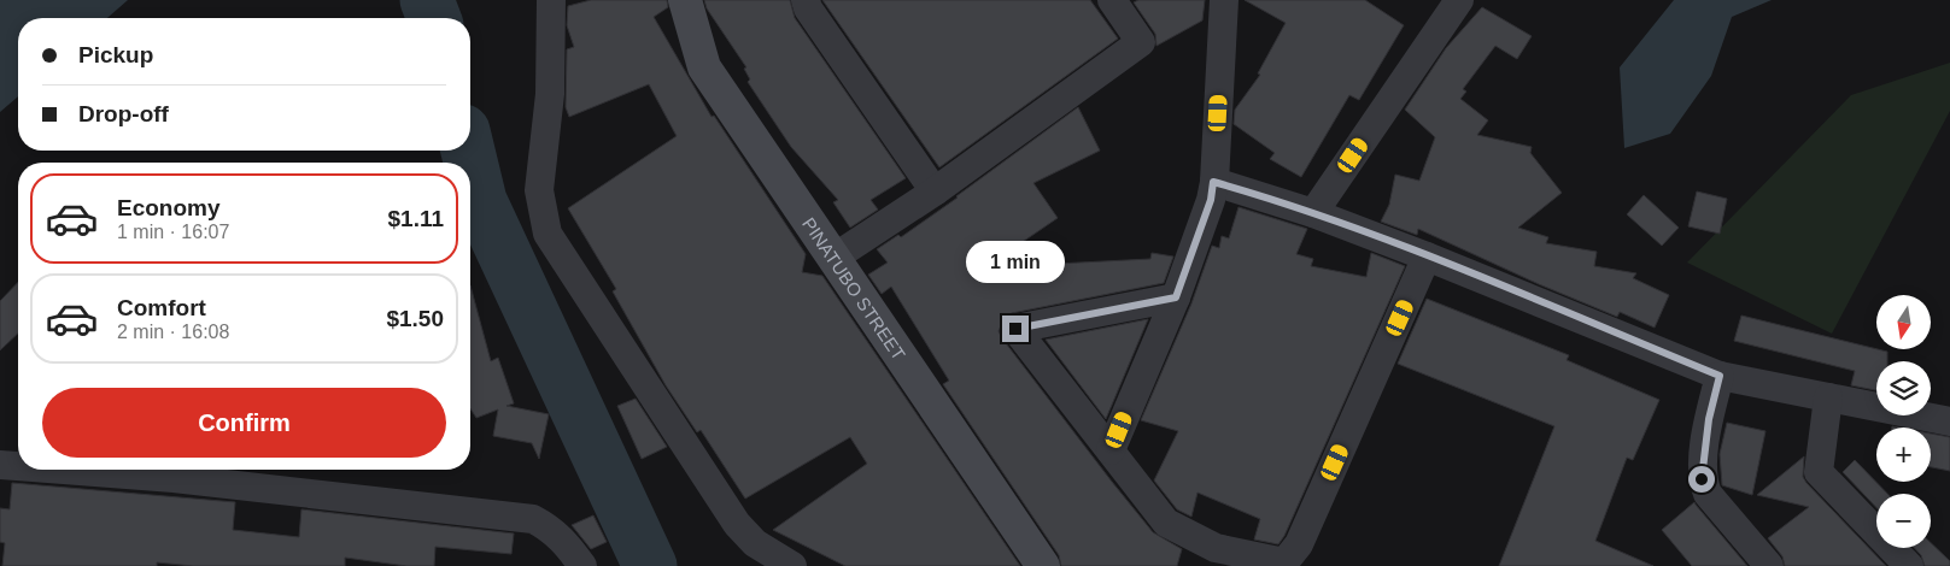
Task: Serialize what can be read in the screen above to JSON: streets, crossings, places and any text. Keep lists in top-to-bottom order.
{
  "streets": {
    "street": ["PINATUBO STREET"]
  },
  "north": "bottom",
  "page": {
    "banner": ["Pickup", "Drop-off"],
    "list": [
      {
        "name": "Economy",
        "note": "1 min · 16:07",
        "value": "$1.11"
      },
      {
        "name": "Comfort",
        "note": "2 min · 16:08",
        "value": "$1.50"
      }
    ],
    "bubble": "1 min",
    "map_buttons": ["+", "−"],
    "buttons": "Confirm"
  }
}
